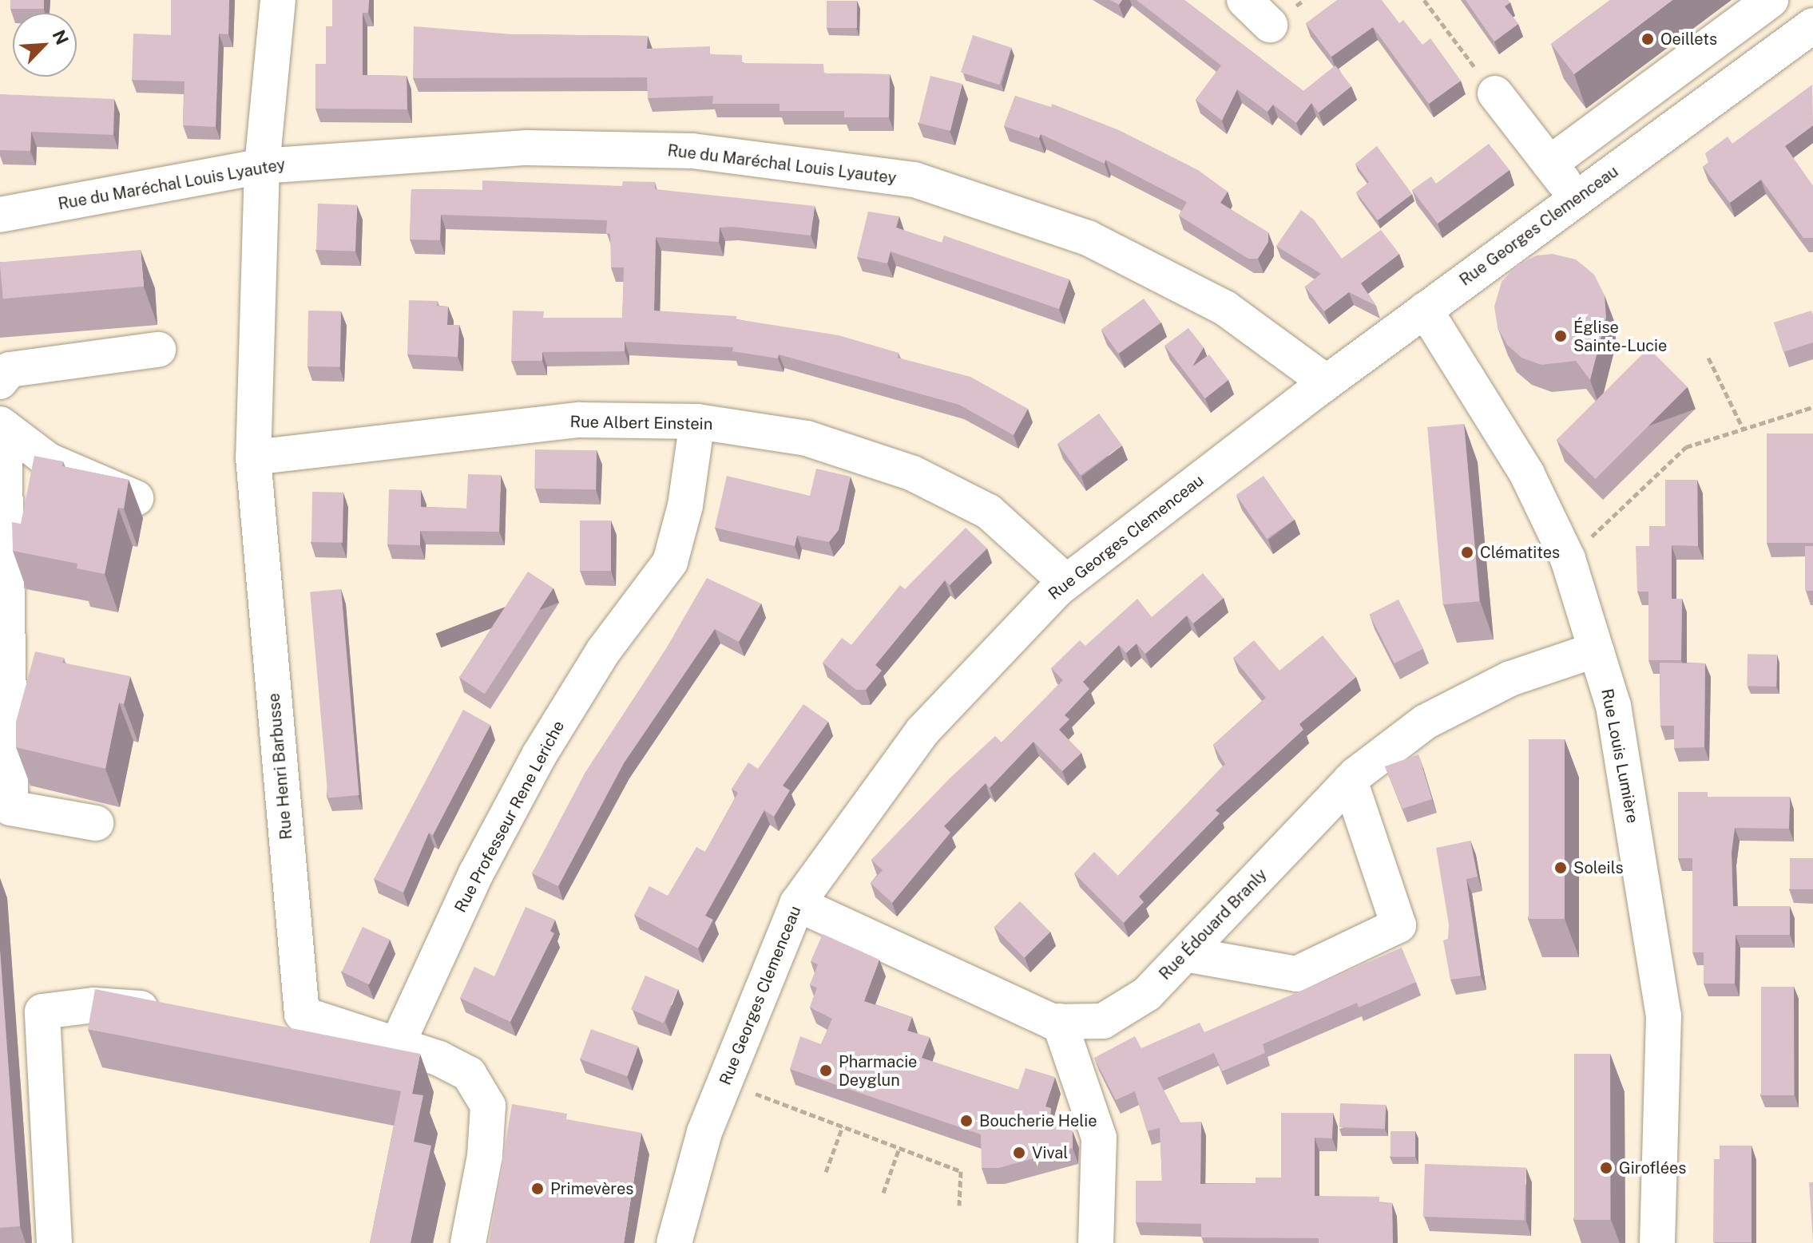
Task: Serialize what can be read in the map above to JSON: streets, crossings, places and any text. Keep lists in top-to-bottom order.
{
  "streets": {
    "street": [
      "Rue du Maréchal Louis Lyautey",
      "Rue Georges Clemenceau",
      "Rue Albert Einstein",
      "Rue Louis Lumière",
      "Rue Henri Barbusse",
      "Rue Professeur Rene Leriche",
      "Rue Édouard Branly"
    ]
  },
  "crossings": [
    ["Rue du Maréchal Louis Lyautey", "Rue Georges Clemenceau"],
    ["Rue du Maréchal Louis Lyautey", "Rue Henri Barbusse"],
    ["Rue Georges Clemenceau", "Rue Albert Einstein"],
    ["Rue Georges Clemenceau", "Rue Louis Lumière"],
    ["Rue Georges Clemenceau", "Rue Édouard Branly"],
    ["Rue Albert Einstein", "Rue Henri Barbusse"],
    ["Rue Albert Einstein", "Rue Professeur Rene Leriche"],
    ["Rue Louis Lumière", "Rue Édouard Branly"],
    ["Rue Henri Barbusse", "Rue Professeur Rene Leriche"]
  ],
  "places": [
    "Oeillets",
    "Église Sainte-Lucie",
    "Clématites",
    "Soleils",
    "Pharmacie Deyglun",
    "Boucherie Helie",
    "Vival",
    "Giroflées",
    "Primevères"
  ],
  "north": "top right"
}
